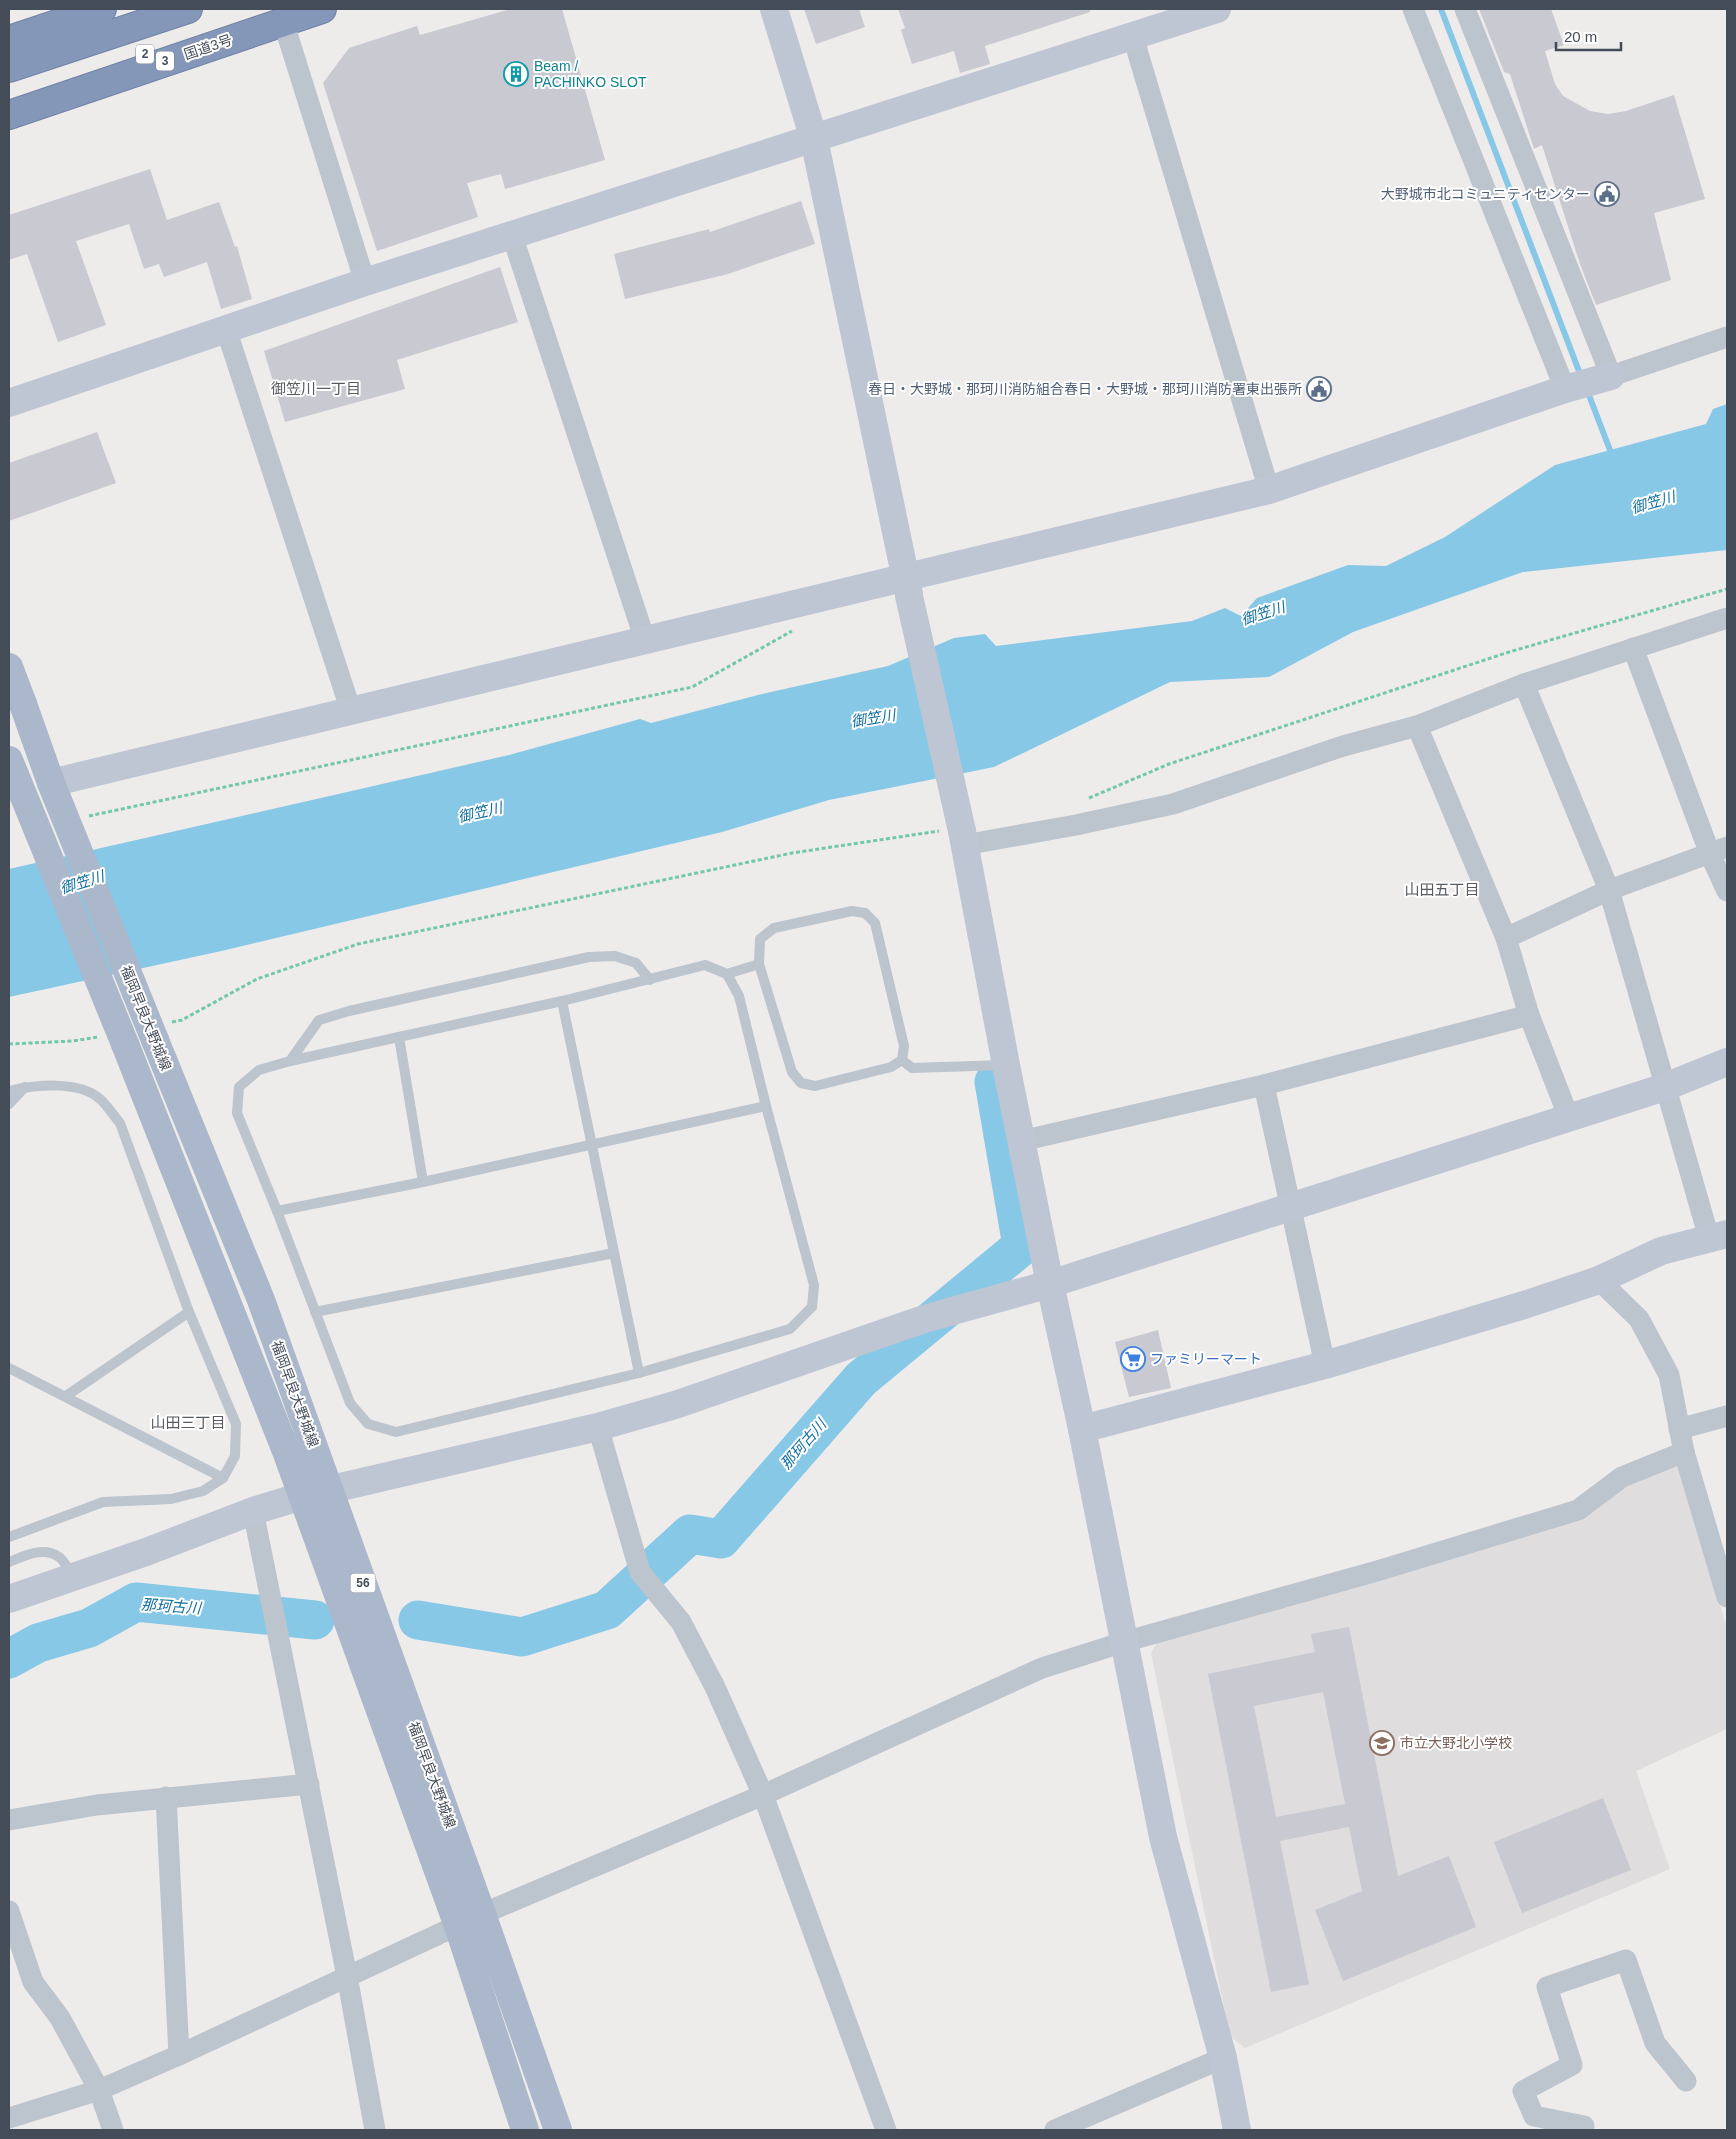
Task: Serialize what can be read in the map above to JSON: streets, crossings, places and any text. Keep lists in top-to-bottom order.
{
  "streets": {
    "highway": ["国道3号", "2", "3"],
    "main road": ["福岡早良大野城線", "56"]
  },
  "crossings": [
    ["国道3号", "2"]
  ],
  "districts": ["御笠川一丁目", "山田五丁目", "山田三丁目"],
  "water": ["御笠川", "那珂古川"],
  "places": {
    "building": ["Beam / PACHINKO SLOT"],
    "public building": ["大野城市北コミュニティセンター", "春日・大野城・那珂川消防組合春日・大野城・那珂川消防署東出張所"],
    "supermarket": ["ファミリーマート"],
    "school or university": ["市立大野北小学校"]
  },
  "scale_bar": "20 m"
}
